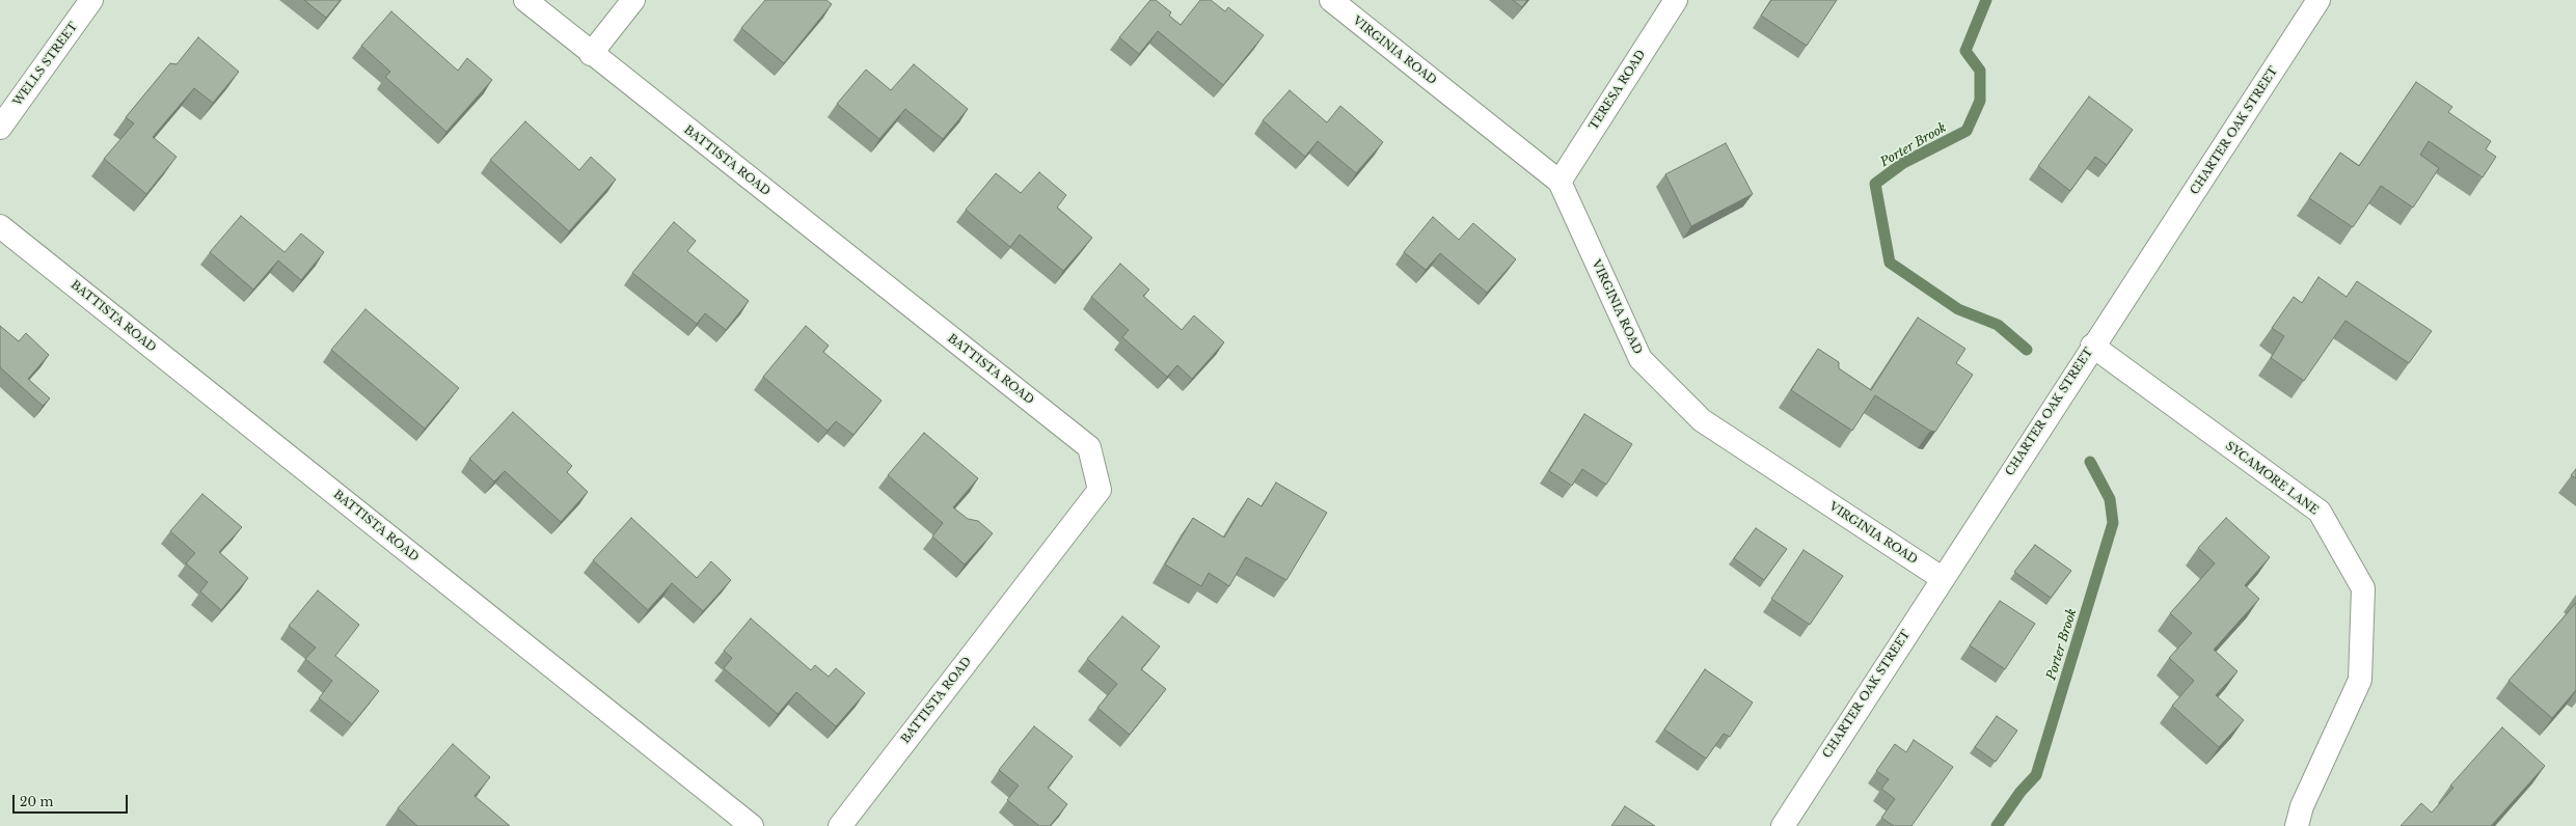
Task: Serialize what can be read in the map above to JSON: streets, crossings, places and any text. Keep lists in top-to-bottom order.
{
  "streets": {
    "street": [
      "VIRGINIA ROAD",
      "WELLS STREET",
      "TERESA ROAD",
      "CHARTER OAK STREET",
      "BATTISTA ROAD",
      "SYCAMORE LANE"
    ]
  },
  "crossings": [
    ["VIRGINIA ROAD", "TERESA ROAD"],
    ["VIRGINIA ROAD", "CHARTER OAK STREET"],
    ["CHARTER OAK STREET", "SYCAMORE LANE"]
  ],
  "water": ["Porter Brook"],
  "scale_bar": "20 m"
}
